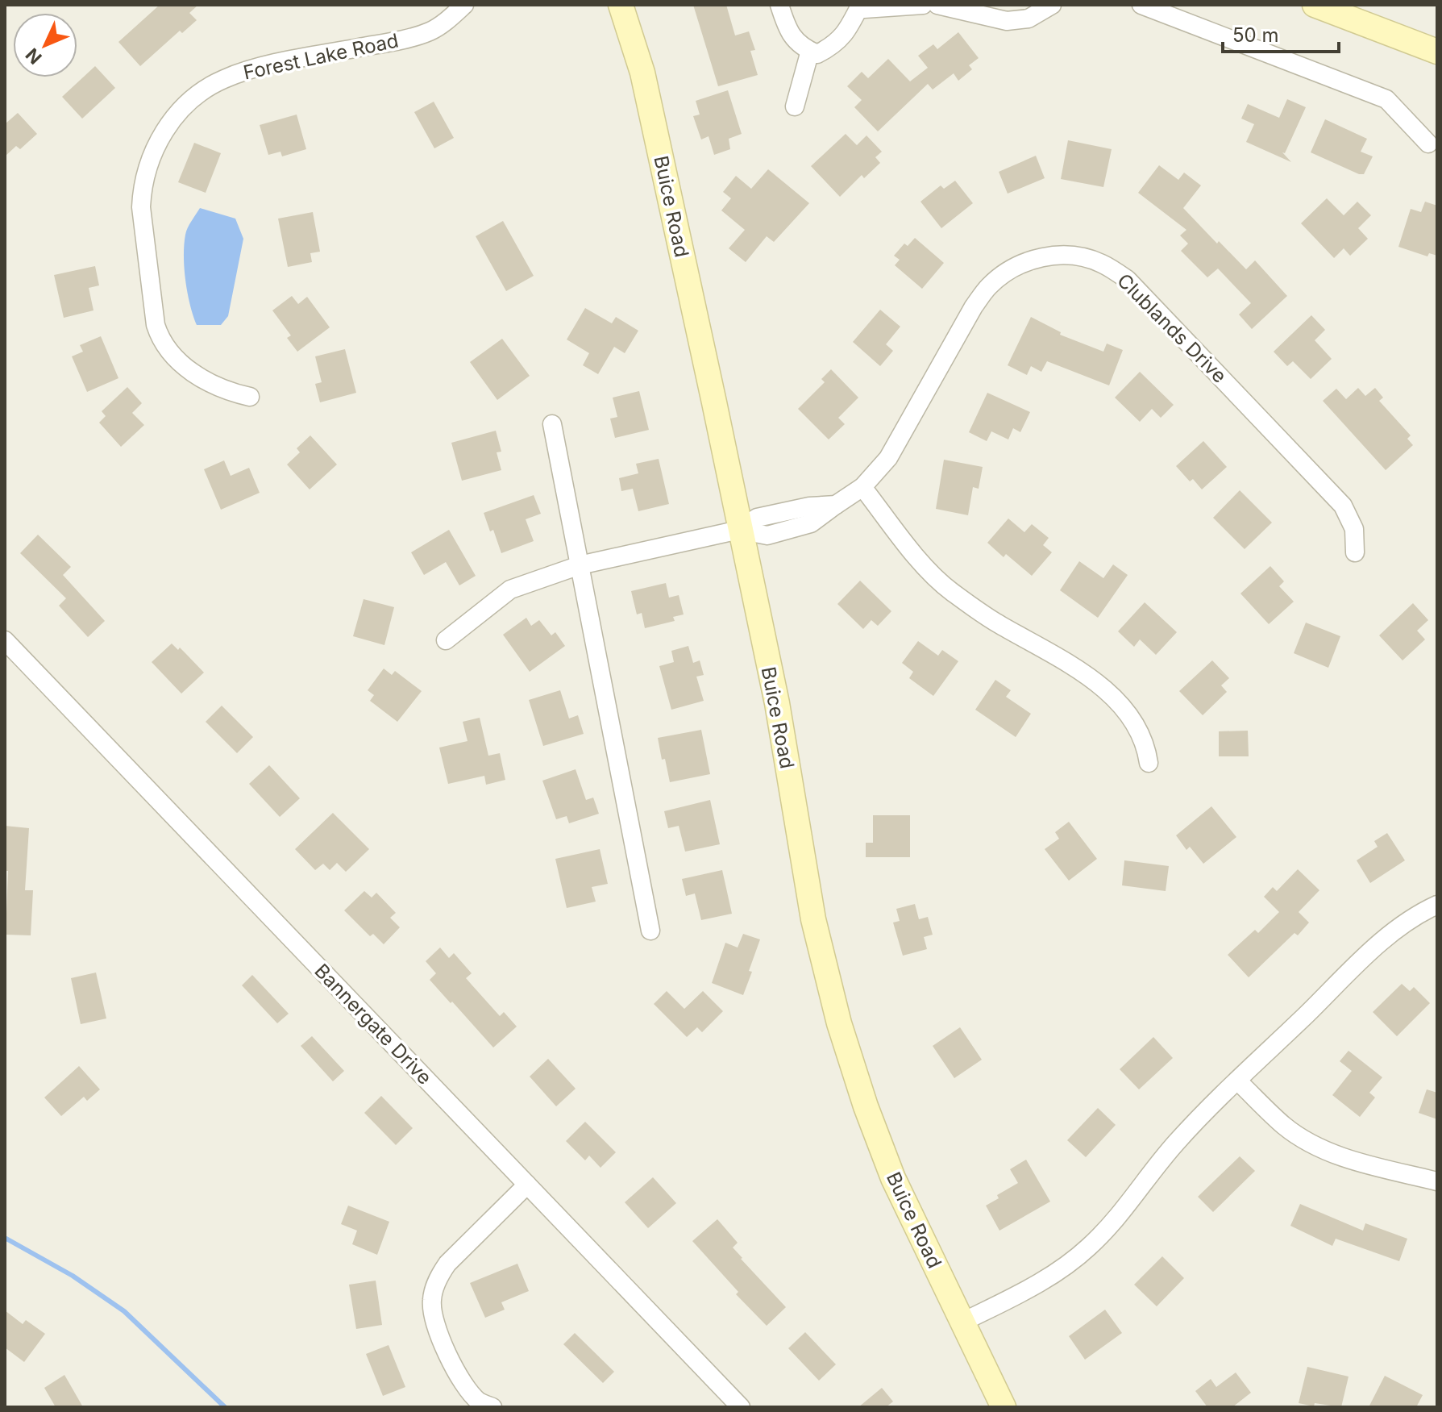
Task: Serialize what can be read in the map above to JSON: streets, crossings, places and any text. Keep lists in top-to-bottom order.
{
  "streets": {
    "street": [
      "Forest Lake Road",
      "Buice Road",
      "Clublands Drive",
      "Bannergate Drive"
    ]
  },
  "crossings": [
    ["Buice Road", "Clublands Drive"]
  ],
  "scale_bar": "50 m",
  "north": "bottom left"
}
